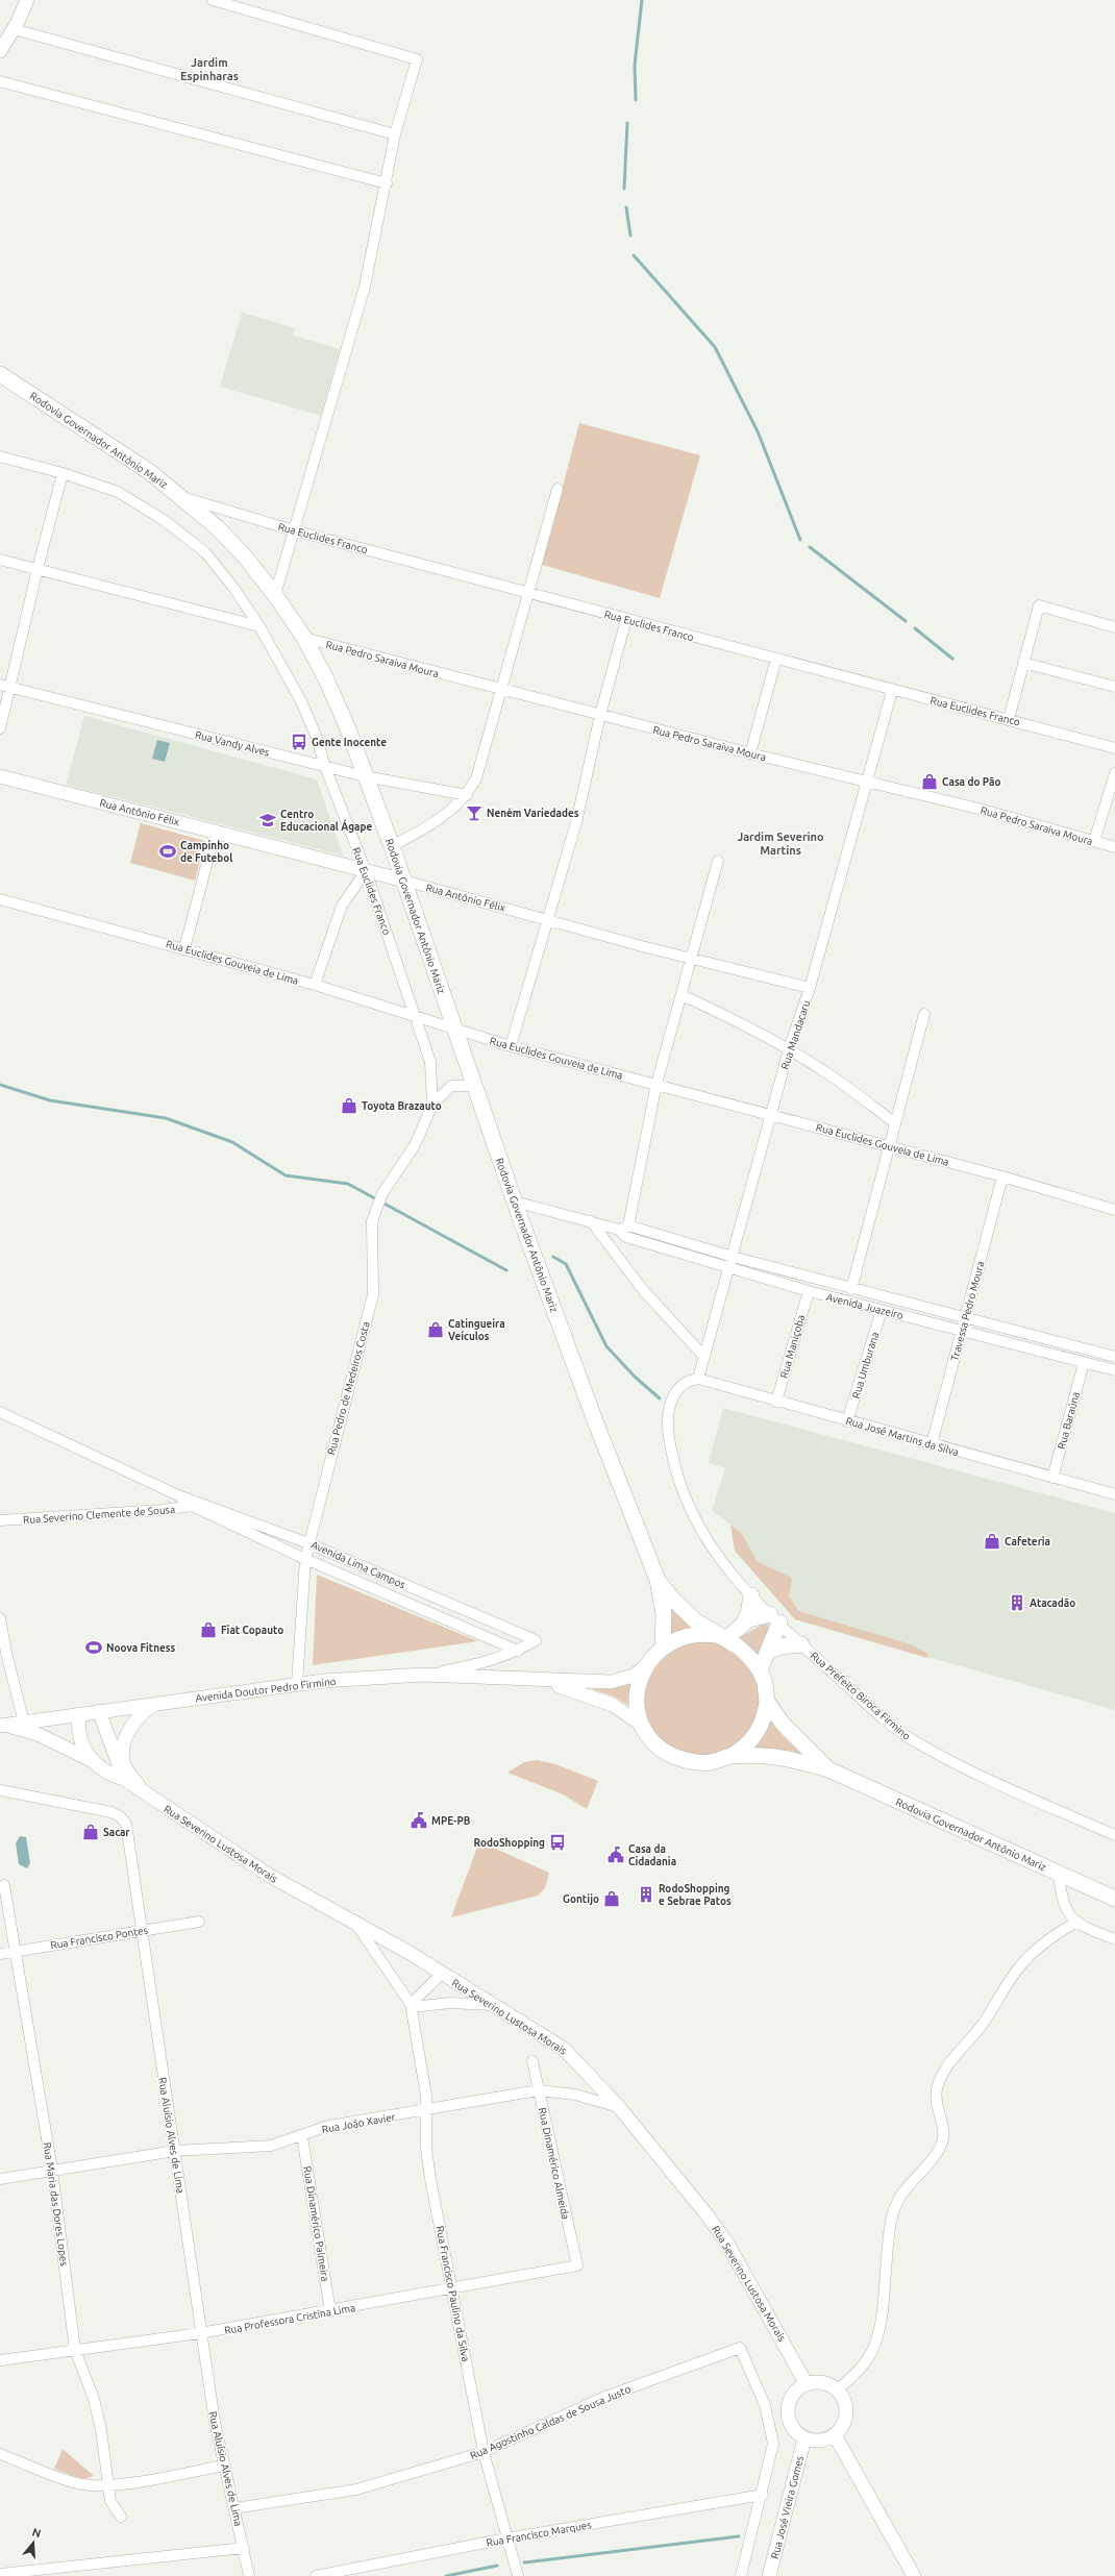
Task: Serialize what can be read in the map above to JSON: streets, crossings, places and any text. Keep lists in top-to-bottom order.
{
  "streets": {
    "highway": ["Rodovia Governador Antônio Mariz"],
    "main road": [
      "Rua Antônio Félix",
      "Avenida Doutor Pedro Firmino",
      "Rua Severino Lustosa Morais",
      "Rua José Vieira Gomes"
    ],
    "street": [
      "Rua Euclides Franco",
      "Rua Pedro Saraiva Moura",
      "Rua Vandy Alves",
      "Rua Euclides Gouveia de Lima",
      "Rua Mandacaru",
      "Avenida Juazeiro",
      "Travessa Pedro Moura",
      "Rua Maniçoba",
      "Rua Umburana",
      "Rua Pedro de Medeiros Costa",
      "Rua Baraúna",
      "Rua José Martins da Silva",
      "Rua Severino Clemente de Sousa",
      "Avenida Lima Campos",
      "Rua Prefeito Biroca Firmino",
      "Rua Francisco Pontes",
      "Rua João Xavier",
      "Rua Aluísio Alves de Lima",
      "Rua Dinamérico Almeida",
      "Rua Maria das Dores Lopes",
      "Rua Dinamérico Palmeira",
      "Rua Francisco Paulino da Silva",
      "Rua Professora Cristina Lima",
      "Rua Agostinho Caldas de Sousa Justo",
      "Rua Francisco Marques"
    ]
  },
  "crossings": [
    ["Rodovia Governador Antônio Mariz", "Rua Euclides Franco"],
    ["Rodovia Governador Antônio Mariz", "Rua Pedro Saraiva Moura"],
    ["Rodovia Governador Antônio Mariz", "Rua Vandy Alves"],
    ["Rodovia Governador Antônio Mariz", "Rua Antônio Félix"],
    ["Rodovia Governador Antônio Mariz", "Rua Euclides Gouveia de Lima"],
    ["Rodovia Governador Antônio Mariz", "Avenida Juazeiro"],
    ["Rodovia Governador Antônio Mariz", "Rua Pedro de Medeiros Costa"],
    ["Rodovia Governador Antônio Mariz", "Avenida Doutor Pedro Firmino"],
    ["Rua Euclides Franco", "Rua Vandy Alves"],
    ["Rua Euclides Franco", "Rua Antônio Félix"],
    ["Rua Euclides Franco", "Rua Euclides Gouveia de Lima"],
    ["Rua Euclides Franco", "Rua Mandacaru"],
    ["Rua Euclides Franco", "Rua Pedro de Medeiros Costa"],
    ["Rua Pedro Saraiva Moura", "Rua Mandacaru"],
    ["Rua Antônio Félix", "Rua Mandacaru"],
    ["Rua Euclides Gouveia de Lima", "Rua Mandacaru"],
    ["Rua Euclides Gouveia de Lima", "Travessa Pedro Moura"],
    ["Rua Euclides Gouveia de Lima", "Rua Pedro de Medeiros Costa"],
    ["Rua Mandacaru", "Avenida Juazeiro"],
    ["Rua Mandacaru", "Rua José Martins da Silva"],
    ["Rua Mandacaru", "Rua Prefeito Biroca Firmino"],
    ["Avenida Juazeiro", "Travessa Pedro Moura"],
    ["Avenida Juazeiro", "Rua Maniçoba"],
    ["Avenida Juazeiro", "Rua Umburana"],
    ["Avenida Juazeiro", "Rua Baraúna"],
    ["Travessa Pedro Moura", "Rua José Martins da Silva"],
    ["Rua Maniçoba", "Rua José Martins da Silva"],
    ["Rua Umburana", "Rua José Martins da Silva"],
    ["Rua Pedro de Medeiros Costa", "Avenida Lima Campos"],
    ["Rua Pedro de Medeiros Costa", "Avenida Doutor Pedro Firmino"],
    ["Rua Baraúna", "Rua José Martins da Silva"],
    ["Rua José Martins da Silva", "Rua Prefeito Biroca Firmino"],
    ["Rua Severino Clemente de Sousa", "Avenida Lima Campos"],
    ["Avenida Doutor Pedro Firmino", "Rua Severino Lustosa Morais"],
    ["Rua Severino Lustosa Morais", "Rua João Xavier"],
    ["Rua Severino Lustosa Morais", "Rua Francisco Paulino da Silva"],
    ["Rua Severino Lustosa Morais", "Rua José Vieira Gomes"],
    ["Rua Francisco Pontes", "Rua Aluísio Alves de Lima"],
    ["Rua Francisco Pontes", "Rua Maria das Dores Lopes"],
    ["Rua João Xavier", "Rua Aluísio Alves de Lima"],
    ["Rua João Xavier", "Rua Dinamérico Almeida"],
    ["Rua João Xavier", "Rua Maria das Dores Lopes"],
    ["Rua João Xavier", "Rua Dinamérico Palmeira"],
    ["Rua João Xavier", "Rua Francisco Paulino da Silva"],
    ["Rua Aluísio Alves de Lima", "Rua Professora Cristina Lima"],
    ["Rua Aluísio Alves de Lima", "Rua Agostinho Caldas de Sousa Justo"],
    ["Rua Dinamérico Almeida", "Rua Professora Cristina Lima"],
    ["Rua Maria das Dores Lopes", "Rua Professora Cristina Lima"],
    ["Rua Dinamérico Palmeira", "Rua Professora Cristina Lima"],
    ["Rua Francisco Paulino da Silva", "Rua Professora Cristina Lima"],
    ["Rua Francisco Paulino da Silva", "Rua Agostinho Caldas de Sousa Justo"],
    ["Rua Francisco Paulino da Silva", "Rua Francisco Marques"],
    ["Rua Agostinho Caldas de Sousa Justo", "Rua Francisco Marques"]
  ],
  "districts": ["Jardim Espinharas", "Jardim Severino Martins"],
  "places": {
    "bus stop": ["Gente Inocente", "RodoShopping"],
    "shop": [
      "Casa do Pão",
      "Toyota Brazauto",
      "Catingueira Veículos",
      "Cafeteria",
      "Fiat Copauto",
      "Sacar",
      "Gontijo"
    ],
    "bar": ["Neném Variedades"],
    "school or university": ["Centro Educacional Ágape"],
    "sports": ["Campinho de Futebol", "Noova Fitness"],
    "building": ["Atacadão", "RodoShopping e Sebrae Patos"],
    "public building": ["MPE-PB", "Casa da Cidadania"]
  },
  "north": "top"
}
